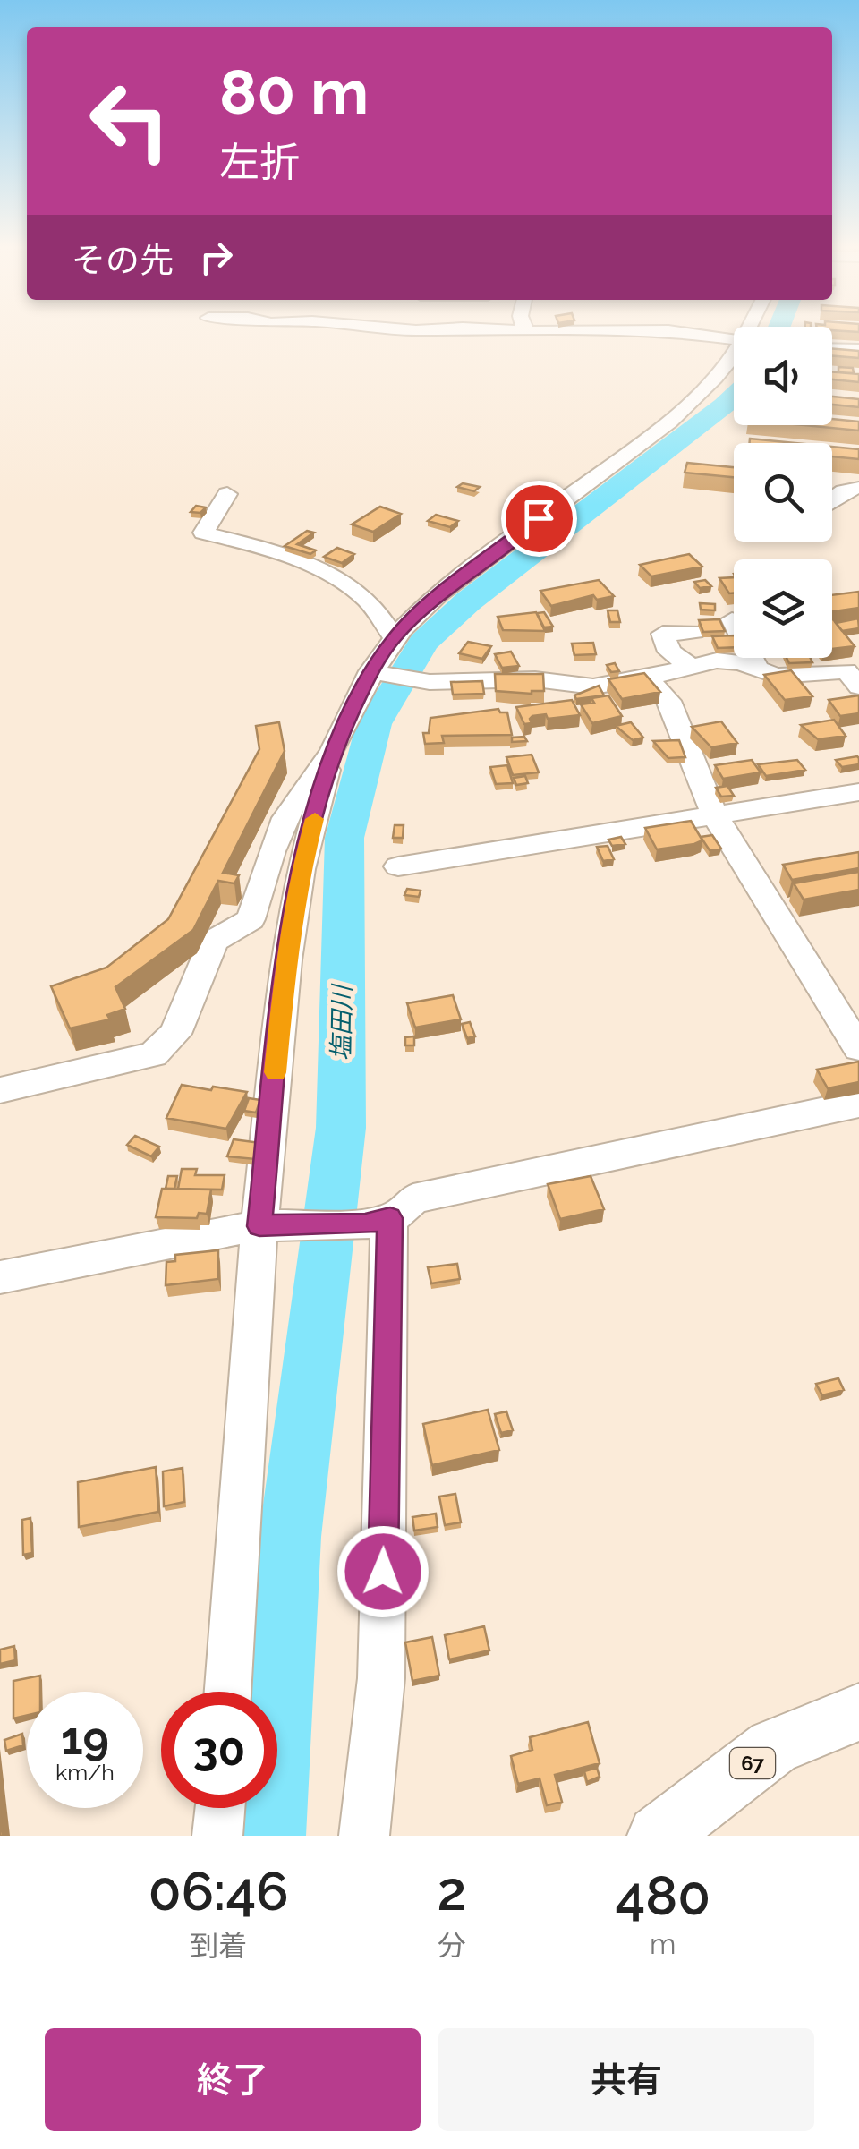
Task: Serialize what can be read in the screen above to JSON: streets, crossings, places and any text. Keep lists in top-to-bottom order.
{
  "streets": {
    "main road": ["67"]
  },
  "water": ["塩田川"],
  "page": {
    "turn": ["80 m", "左折"],
    "then": "その先",
    "speed": "19 km/h",
    "limit": "30",
    "eta": [
      "06:46",
      "到着",
      "2",
      "分",
      "480",
      "m"
    ],
    "buttons": ["終了", "共有"]
  }
}
